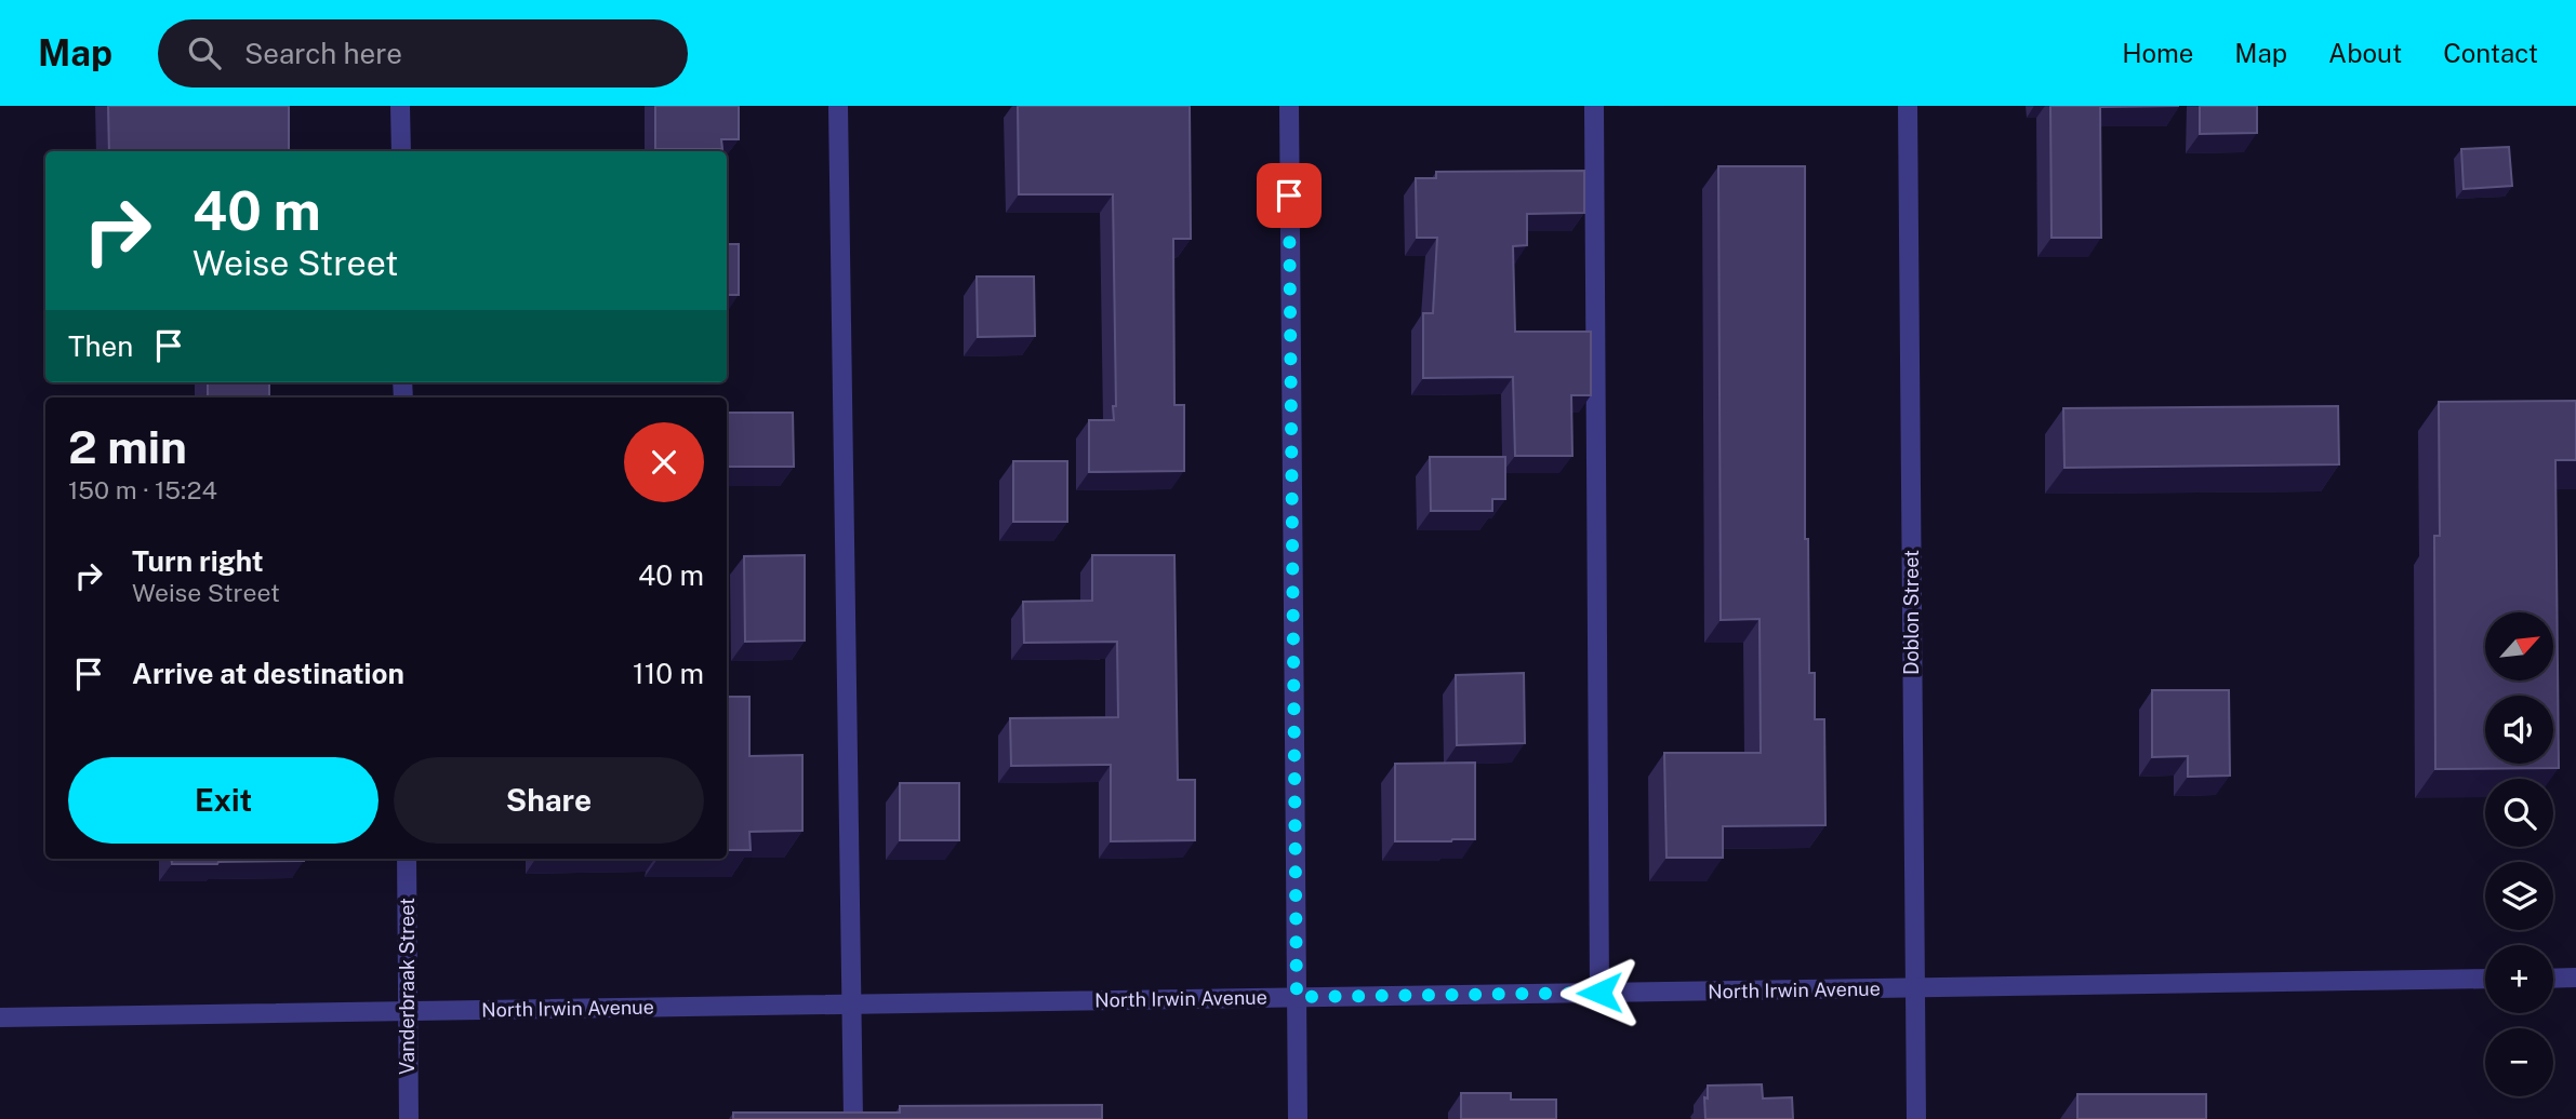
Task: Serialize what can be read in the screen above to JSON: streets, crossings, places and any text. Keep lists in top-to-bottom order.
{
  "streets": {
    "street": ["Doblon Street", "Vanderbraak Street", "North Irwin Avenue"]
  },
  "crossings": [
    ["Doblon Street", "North Irwin Avenue"],
    ["Vanderbraak Street", "North Irwin Avenue"]
  ],
  "north": "top right",
  "page": {
    "header": "Map",
    "search": "Search here",
    "nav": [
      "Home",
      "Map",
      "About",
      "Contact"
    ],
    "turn": ["40 m", "Weise Street"],
    "then": "Then",
    "heading": ["2 min", "150 m · 15:24"],
    "list": [
      {
        "name": "Turn right",
        "note": "Weise Street",
        "value": "40 m"
      },
      {
        "name": "Arrive at destination",
        "value": "110 m"
      }
    ],
    "map_buttons": ["+", "−"],
    "buttons": ["Exit", "Share"]
  }
}
